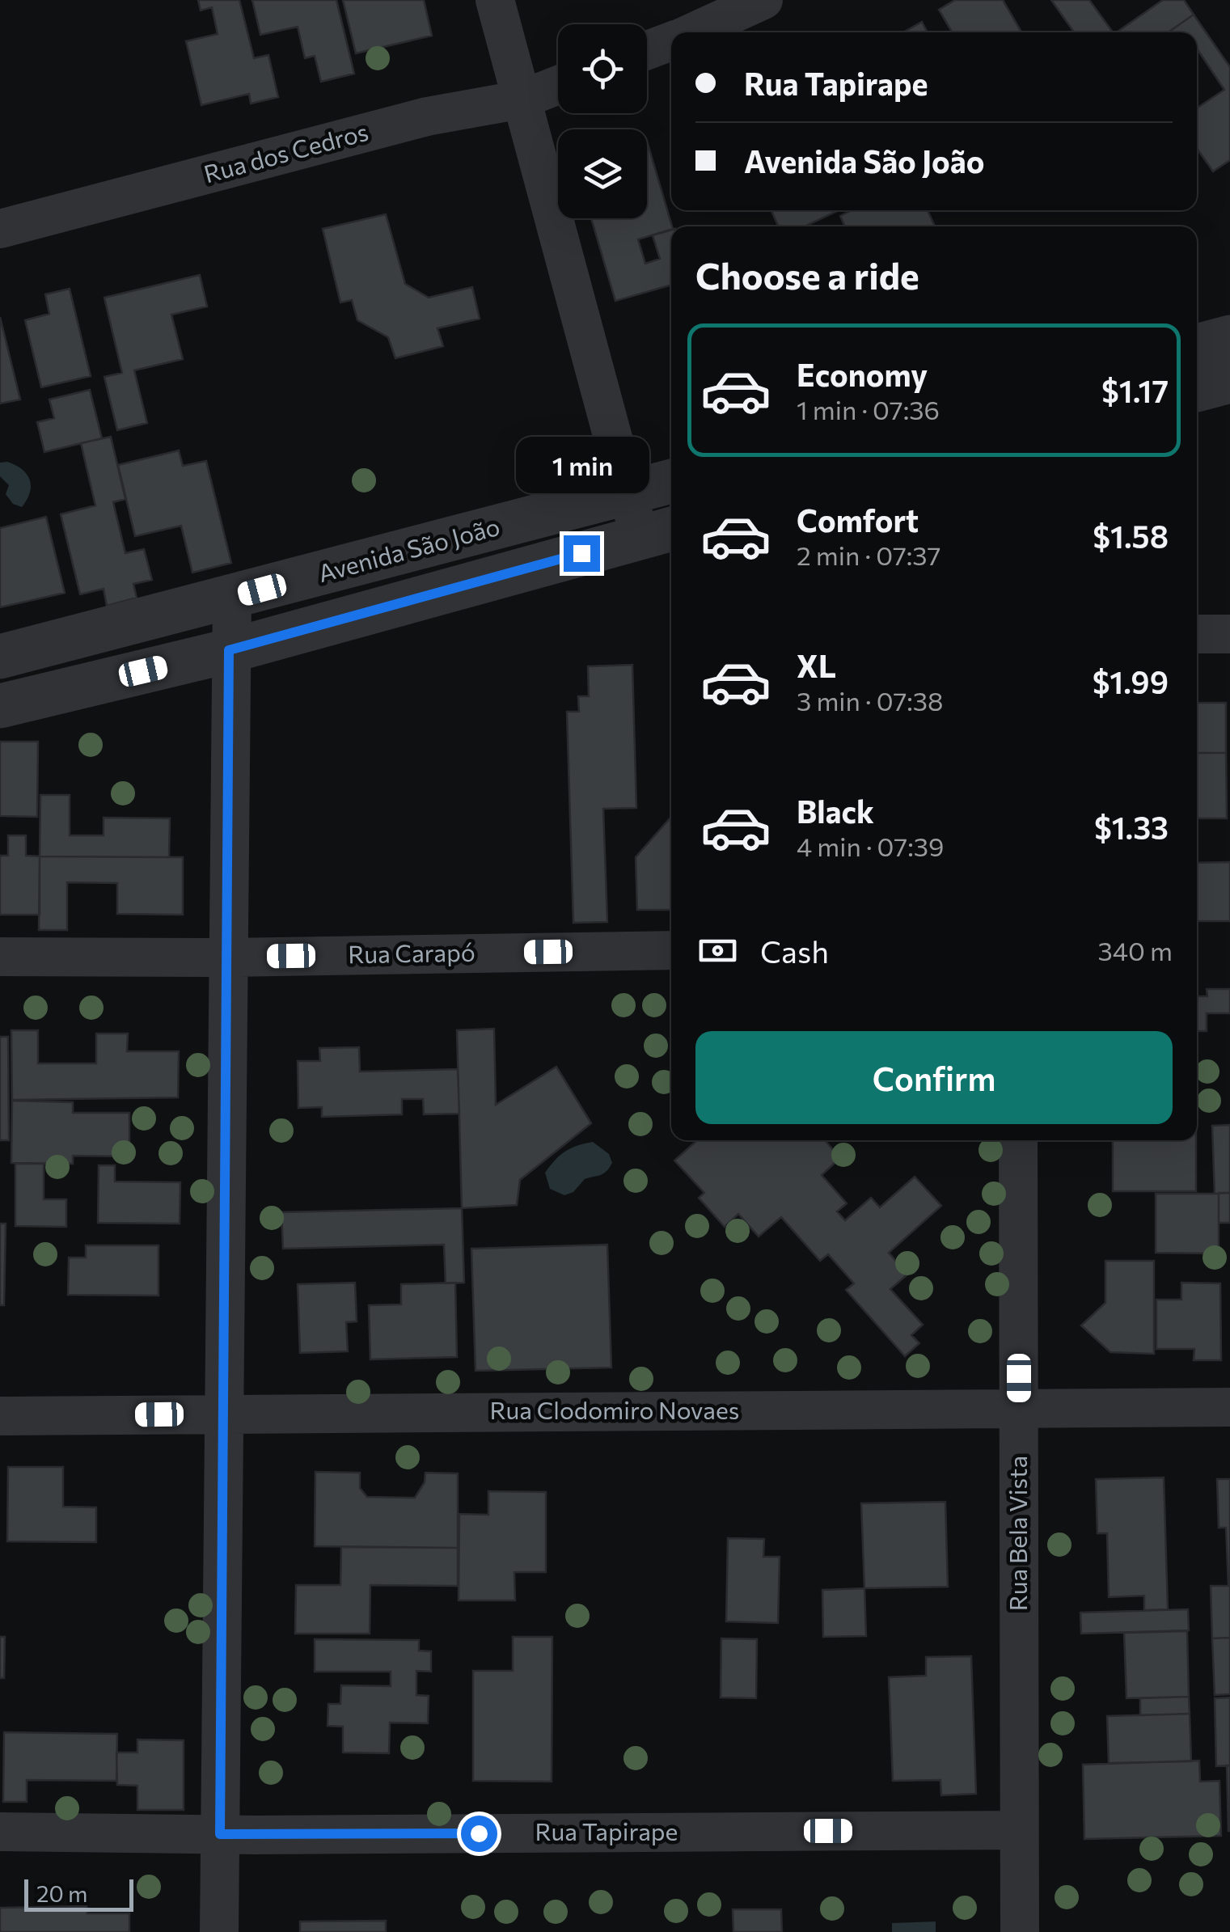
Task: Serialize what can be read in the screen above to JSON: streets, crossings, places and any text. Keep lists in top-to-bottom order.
{
  "streets": {
    "street": [
      "Rua dos Cedros",
      "Avenida São João",
      "Rua Carapó",
      "Rua Clodomiro Novaes",
      "Rua Bela Vista",
      "Rua Tapirape"
    ]
  },
  "crossings": [
    ["Rua Clodomiro Novaes", "Rua Bela Vista"],
    ["Rua Bela Vista", "Rua Tapirape"]
  ],
  "scale_bar": "20 m",
  "page": {
    "banner": ["Rua Tapirape", "Avenida São João"],
    "heading": "Choose a ride",
    "list": [
      {
        "name": "Economy",
        "note": "1 min · 07:36",
        "value": "$1.17"
      },
      {
        "name": "Comfort",
        "note": "2 min · 07:37",
        "value": "$1.58"
      },
      {
        "name": "XL",
        "note": "3 min · 07:38",
        "value": "$1.99"
      },
      {
        "name": "Black",
        "note": "4 min · 07:39",
        "value": "$1.33"
      }
    ],
    "bubble": "1 min",
    "pay": ["Cash", "340 m"],
    "buttons": "Confirm",
    "scale": "20 m"
  }
}
